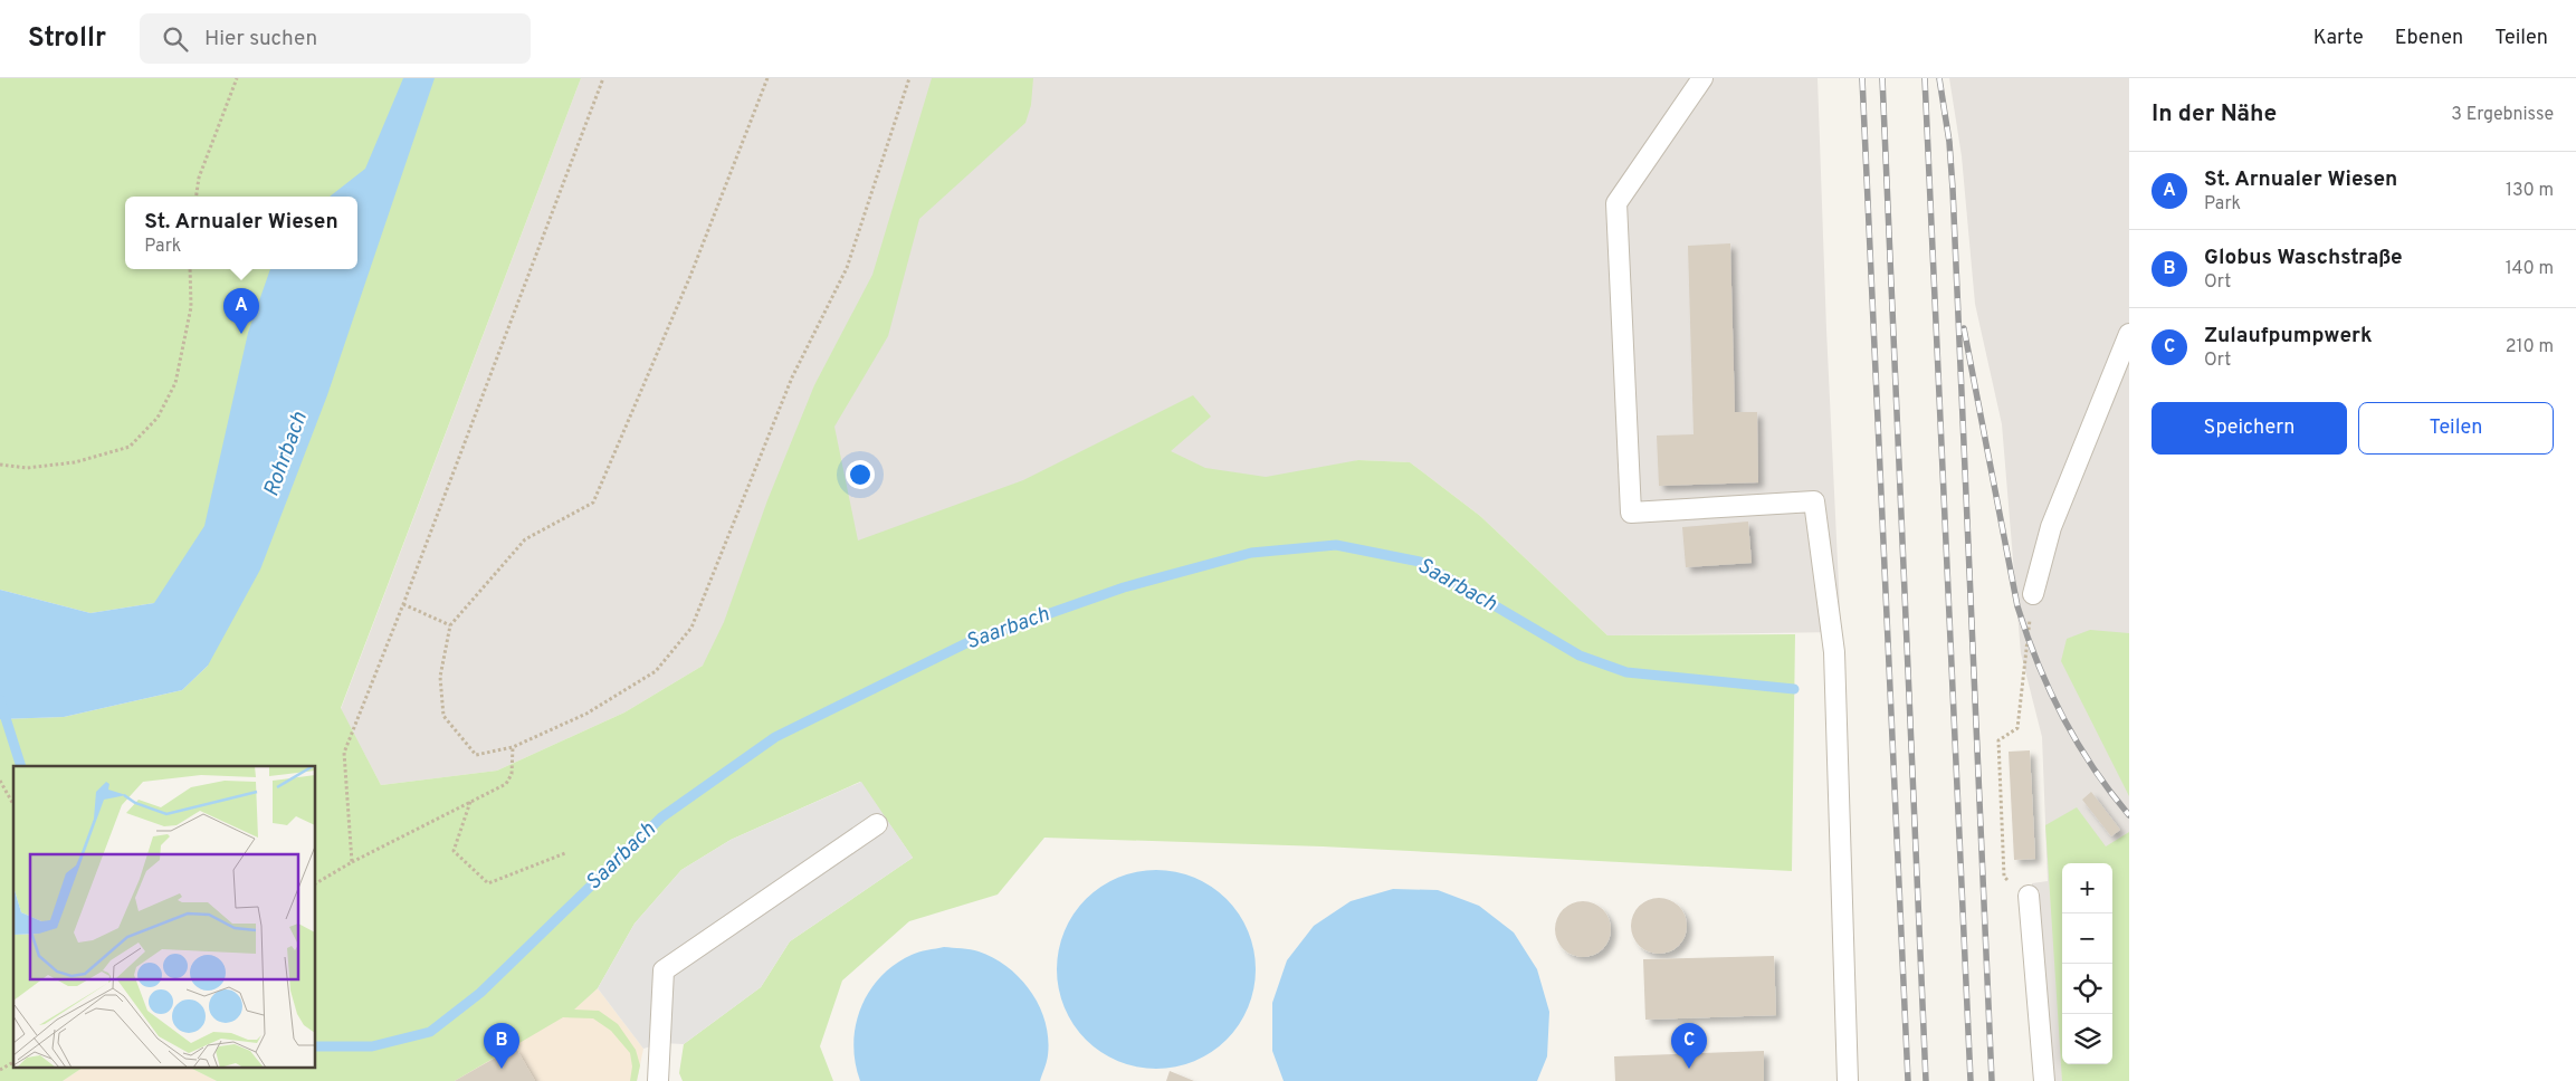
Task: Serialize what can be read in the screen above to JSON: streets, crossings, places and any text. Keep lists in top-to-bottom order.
{
  "water": ["Rohrbach", "Saarbach"],
  "page": {
    "header": "Strollr",
    "search": "Hier suchen",
    "nav": ["Karte", "Ebenen", "Teilen"],
    "heading": ["In der Nähe", "3 Ergebnisse"],
    "list": [
      {
        "mark": "A",
        "name": "St. Arnualer Wiesen",
        "note": "Park",
        "value": "130 m"
      },
      {
        "mark": "B",
        "name": "Globus Waschstraße",
        "note": "Ort",
        "value": "140 m"
      },
      {
        "mark": "C",
        "name": "Zulaufpumpwerk",
        "note": "Ort",
        "value": "210 m"
      }
    ],
    "popup": ["St. Arnualer Wiesen", "Park"],
    "pins": ["A", "B", "C"],
    "buttons": ["Speichern", "Teilen"],
    "map_buttons": ["+", "−"]
  }
}
